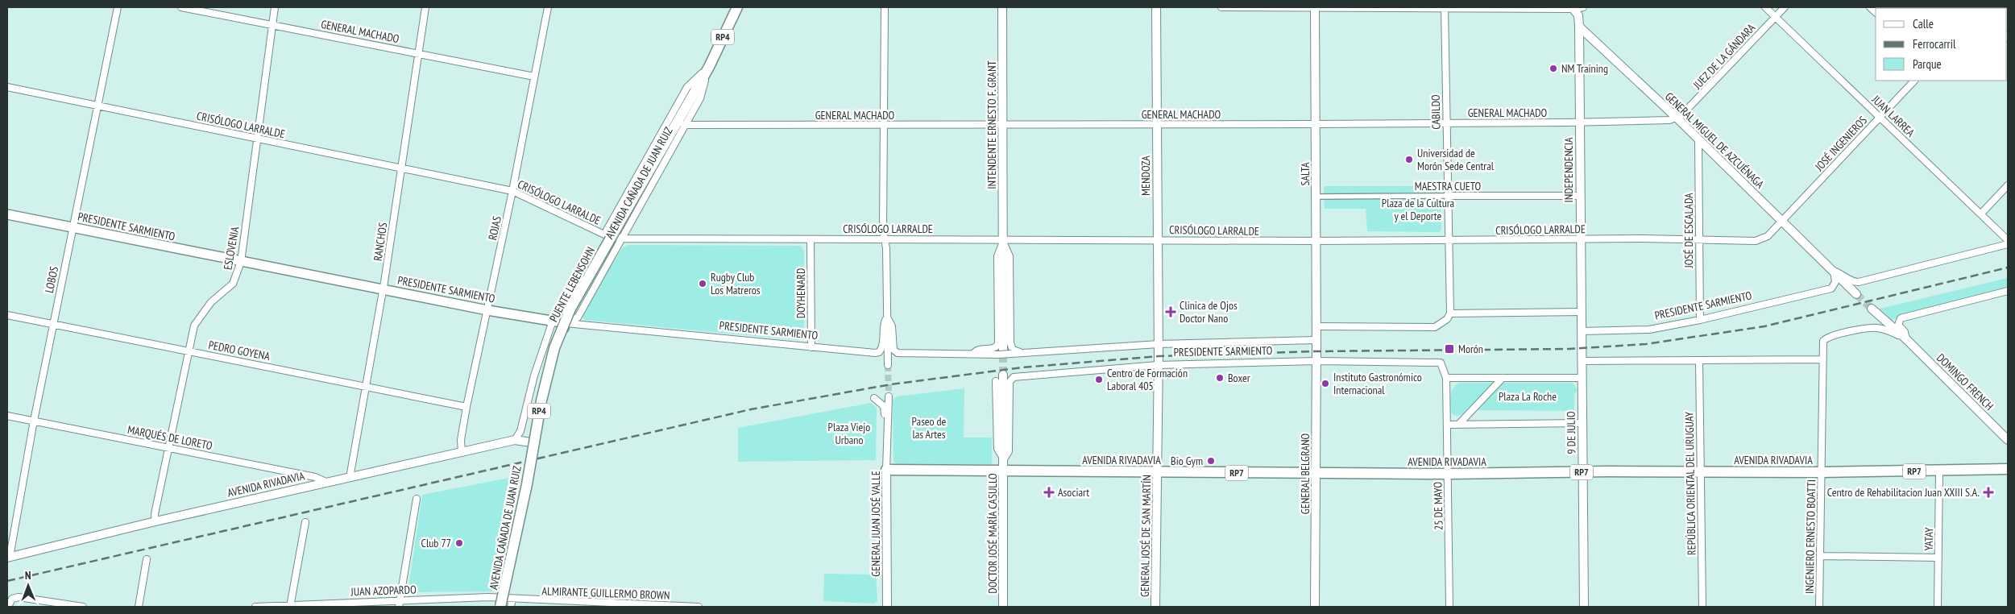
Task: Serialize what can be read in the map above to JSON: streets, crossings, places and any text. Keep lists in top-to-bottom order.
{
  "streets": {
    "main road": [
      "RP4",
      "AVENIDA CAÑADA DE JUAN RUIZ",
      "PRESIDENTE SARMIENTO",
      "PUENTE LEBENSOHN",
      "AVENIDA RIVADAVIA",
      "RP7"
    ],
    "street": [
      "GENERAL MACHADO",
      "JUEZ DE LA GÁNDARA",
      "CABILDO",
      "JUAN LARREA",
      "CRISÓLOGO LARRALDE",
      "INTENDENTE ERNESTO F. GRANT",
      "GENERAL MIGUEL DE AZCUÉNAGA",
      "JOSÉ INGENIEROS",
      "INDEPENDENCIA",
      "SALTA",
      "MENDOZA",
      "MAESTRA CUETO",
      "ROJAS",
      "JOSÉ DE ESCALADA",
      "RANCHOS",
      "ESLOVENIA",
      "LOBOS",
      "DOYHENARD",
      "PEDRO GOYENA",
      "DOMINGO FRENCH",
      "9 DE JULIO",
      "MARQUÉS DE LORETO",
      "GENERAL BELGRANO",
      "REPÚBLICA ORIENTAL DEL URUGUAY",
      "25 DE MAYO",
      "GENERAL JUAN JOSÉ VALLE",
      "DOCTOR JOSÉ MARÍA CASULLO",
      "GENERAL JOSÉ DE SAN MARTÍN",
      "INGENIERO ERNESTO BOATTI",
      "YATAY",
      "JUAN AZOPARDO",
      "ALMIRANTE GUILLERMO BROWN"
    ]
  },
  "crossings": [
    ["GENERAL MACHADO", "JUEZ DE LA GÁNDARA"],
    ["GENERAL MACHADO", "CABILDO"],
    ["GENERAL MACHADO", "INTENDENTE ERNESTO F. GRANT"],
    ["GENERAL MACHADO", "GENERAL MIGUEL DE AZCUÉNAGA"],
    ["GENERAL MACHADO", "INDEPENDENCIA"],
    ["GENERAL MACHADO", "SALTA"],
    ["GENERAL MACHADO", "MENDOZA"],
    ["GENERAL MACHADO", "AVENIDA CAÑADA DE JUAN RUIZ"],
    ["GENERAL MACHADO", "ROJAS"],
    ["GENERAL MACHADO", "RANCHOS"],
    ["GENERAL MACHADO", "ESLOVENIA"],
    ["JUEZ DE LA GÁNDARA", "JUAN LARREA"],
    ["JUEZ DE LA GÁNDARA", "GENERAL MIGUEL DE AZCUÉNAGA"],
    ["CABILDO", "CRISÓLOGO LARRALDE"],
    ["CABILDO", "MAESTRA CUETO"],
    ["JUAN LARREA", "JOSÉ INGENIEROS"],
    ["CRISÓLOGO LARRALDE", "INTENDENTE ERNESTO F. GRANT"],
    ["CRISÓLOGO LARRALDE", "GENERAL MIGUEL DE AZCUÉNAGA"],
    ["CRISÓLOGO LARRALDE", "JOSÉ INGENIEROS"],
    ["CRISÓLOGO LARRALDE", "INDEPENDENCIA"],
    ["CRISÓLOGO LARRALDE", "SALTA"],
    ["CRISÓLOGO LARRALDE", "MENDOZA"],
    ["CRISÓLOGO LARRALDE", "AVENIDA CAÑADA DE JUAN RUIZ"],
    ["CRISÓLOGO LARRALDE", "ROJAS"],
    ["CRISÓLOGO LARRALDE", "JOSÉ DE ESCALADA"],
    ["CRISÓLOGO LARRALDE", "RANCHOS"],
    ["CRISÓLOGO LARRALDE", "ESLOVENIA"],
    ["CRISÓLOGO LARRALDE", "LOBOS"],
    ["CRISÓLOGO LARRALDE", "DOYHENARD"],
    ["INTENDENTE ERNESTO F. GRANT", "PRESIDENTE SARMIENTO"],
    ["GENERAL MIGUEL DE AZCUÉNAGA", "JOSÉ INGENIEROS"],
    ["GENERAL MIGUEL DE AZCUÉNAGA", "INDEPENDENCIA"],
    ["GENERAL MIGUEL DE AZCUÉNAGA", "PRESIDENTE SARMIENTO"],
    ["GENERAL MIGUEL DE AZCUÉNAGA", "JOSÉ DE ESCALADA"],
    ["INDEPENDENCIA", "MAESTRA CUETO"],
    ["INDEPENDENCIA", "PRESIDENTE SARMIENTO"],
    ["INDEPENDENCIA", "9 DE JULIO"],
    ["SALTA", "MAESTRA CUETO"],
    ["SALTA", "PRESIDENTE SARMIENTO"],
    ["SALTA", "GENERAL BELGRANO"],
    ["MENDOZA", "PRESIDENTE SARMIENTO"],
    ["MENDOZA", "GENERAL JOSÉ DE SAN MARTÍN"],
    ["AVENIDA CAÑADA DE JUAN RUIZ", "PRESIDENTE SARMIENTO"],
    ["AVENIDA CAÑADA DE JUAN RUIZ", "PUENTE LEBENSOHN"],
    ["AVENIDA CAÑADA DE JUAN RUIZ", "AVENIDA RIVADAVIA"],
    ["AVENIDA CAÑADA DE JUAN RUIZ", "JUAN AZOPARDO"],
    ["AVENIDA CAÑADA DE JUAN RUIZ", "ALMIRANTE GUILLERMO BROWN"],
    ["PRESIDENTE SARMIENTO", "ROJAS"],
    ["PRESIDENTE SARMIENTO", "JOSÉ DE ESCALADA"],
    ["PRESIDENTE SARMIENTO", "RANCHOS"],
    ["PRESIDENTE SARMIENTO", "ESLOVENIA"],
    ["PRESIDENTE SARMIENTO", "LOBOS"],
    ["PRESIDENTE SARMIENTO", "DOYHENARD"],
    ["PRESIDENTE SARMIENTO", "9 DE JULIO"],
    ["PRESIDENTE SARMIENTO", "GENERAL BELGRANO"],
    ["PRESIDENTE SARMIENTO", "25 DE MAYO"],
    ["PRESIDENTE SARMIENTO", "DOCTOR JOSÉ MARÍA CASULLO"],
    ["PRESIDENTE SARMIENTO", "GENERAL JOSÉ DE SAN MARTÍN"],
    ["ROJAS", "PEDRO GOYENA"],
    ["ROJAS", "AVENIDA RIVADAVIA"],
    ["RANCHOS", "PEDRO GOYENA"],
    ["RANCHOS", "AVENIDA RIVADAVIA"],
    ["ESLOVENIA", "PEDRO GOYENA"],
    ["ESLOVENIA", "MARQUÉS DE LORETO"],
    ["ESLOVENIA", "AVENIDA RIVADAVIA"],
    ["LOBOS", "PEDRO GOYENA"],
    ["LOBOS", "MARQUÉS DE LORETO"],
    ["LOBOS", "AVENIDA RIVADAVIA"],
    ["PUENTE LEBENSOHN", "JUAN AZOPARDO"],
    ["PUENTE LEBENSOHN", "ALMIRANTE GUILLERMO BROWN"],
    ["DOMINGO FRENCH", "INGENIERO ERNESTO BOATTI"],
    ["9 DE JULIO", "AVENIDA RIVADAVIA"],
    ["MARQUÉS DE LORETO", "AVENIDA RIVADAVIA"],
    ["AVENIDA RIVADAVIA", "GENERAL BELGRANO"],
    ["AVENIDA RIVADAVIA", "REPÚBLICA ORIENTAL DEL URUGUAY"],
    ["AVENIDA RIVADAVIA", "25 DE MAYO"],
    ["AVENIDA RIVADAVIA", "GENERAL JUAN JOSÉ VALLE"],
    ["AVENIDA RIVADAVIA", "DOCTOR JOSÉ MARÍA CASULLO"],
    ["AVENIDA RIVADAVIA", "GENERAL JOSÉ DE SAN MARTÍN"],
    ["AVENIDA RIVADAVIA", "INGENIERO ERNESTO BOATTI"],
    ["AVENIDA RIVADAVIA", "YATAY"],
    ["JUAN AZOPARDO", "ALMIRANTE GUILLERMO BROWN"]
  ],
  "parks": [
    "Plaza de la Cultura y el Deporte",
    "Plaza La Roche",
    "Paseo de las Artes",
    "Plaza Viejo Urbano"
  ],
  "places": {
    "other": [
      "NM Training",
      "Universidad de Morón Sede Central",
      "Rugby Club Los Matreros",
      "Boxer",
      "Centro de Formación Laboral 405",
      "Instituto Gastronómico Internacional",
      "Bio Gym",
      "Club 77"
    ],
    "health": ["Clinica de Ojos Doctor Nano", "Asociart", "Centro de Rehabilitacion Juan XXIII S.A."],
    "transit": ["Morón"]
  },
  "legend": ["Calle", "Ferrocarril", "Parque"],
  "north": "top"
}
